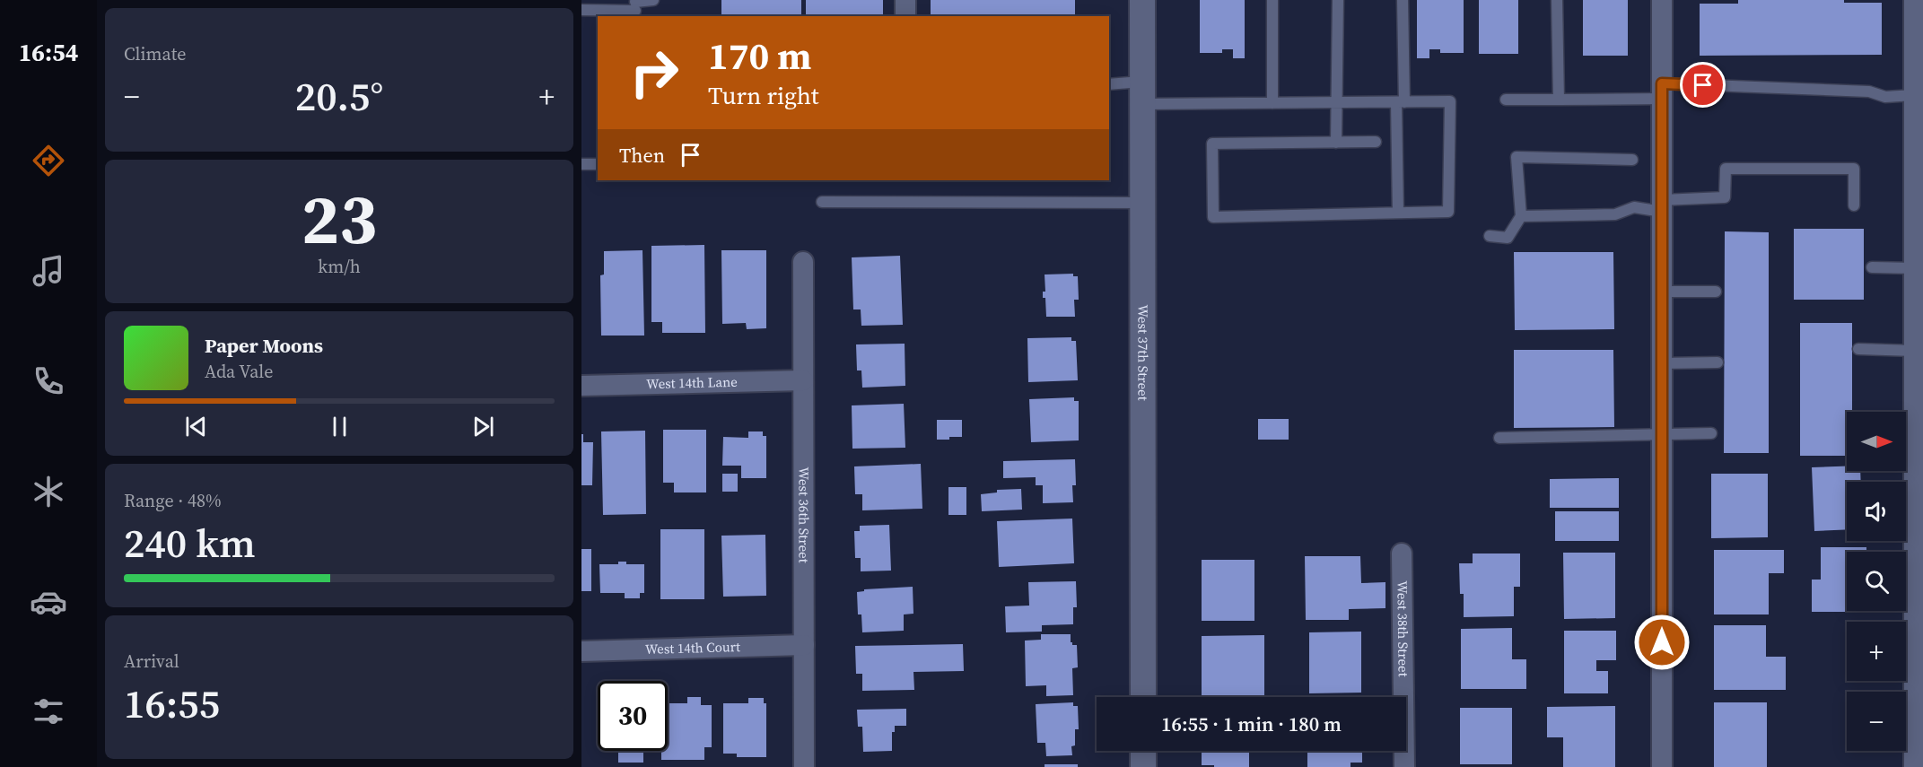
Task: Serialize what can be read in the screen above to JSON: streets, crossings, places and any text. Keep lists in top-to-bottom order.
{
  "streets": {
    "street": [
      "West 37th Street",
      "West 14th Lane",
      "West 36th Street",
      "West 38th Street",
      "West 14th Court"
    ]
  },
  "crossings": [
    ["West 14th Lane", "West 36th Street"],
    ["West 36th Street", "West 14th Court"]
  ],
  "north": "right",
  "page": {
    "tabs": "16:54",
    "tile": [
      "Climate",
      ["23", "km/h"],
      ["Range · 48%", "240 km"],
      ["Arrival", "16:55"]
    ],
    "turn": ["170 m", "Turn right"],
    "heat": ["−", "20.5°", "+"],
    "then": "Then",
    "song": ["Paper Moons", "Ada Vale"],
    "map_buttons": ["+", "−"],
    "limit": "30",
    "trip": "16:55 · 1 min · 180 m"
  }
}
